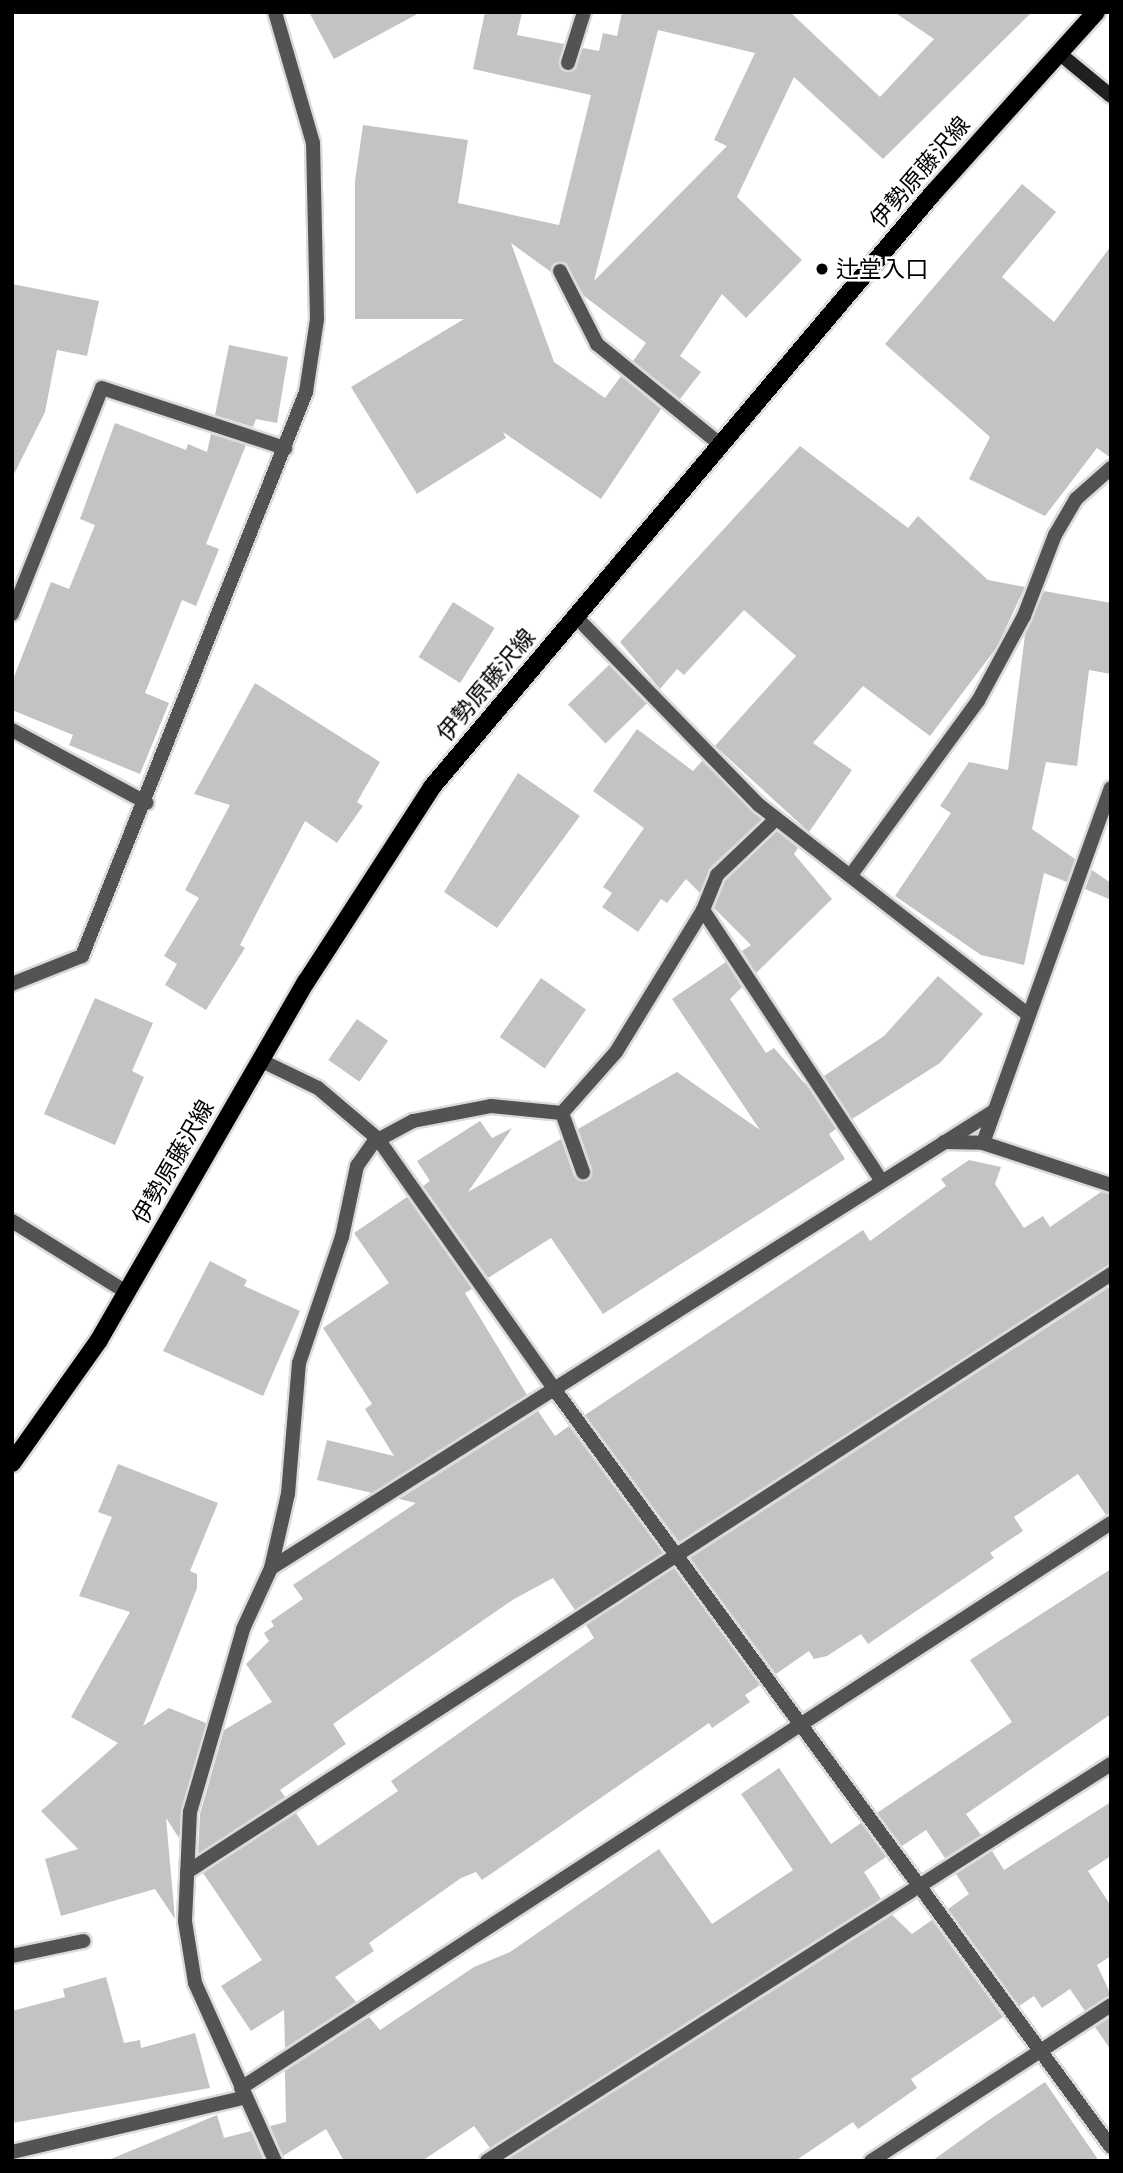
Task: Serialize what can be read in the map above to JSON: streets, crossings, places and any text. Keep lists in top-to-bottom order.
{
  "streets": {
    "main road": ["伊勢原藤沢線"]
  },
  "places": ["辻堂入口"]
}
